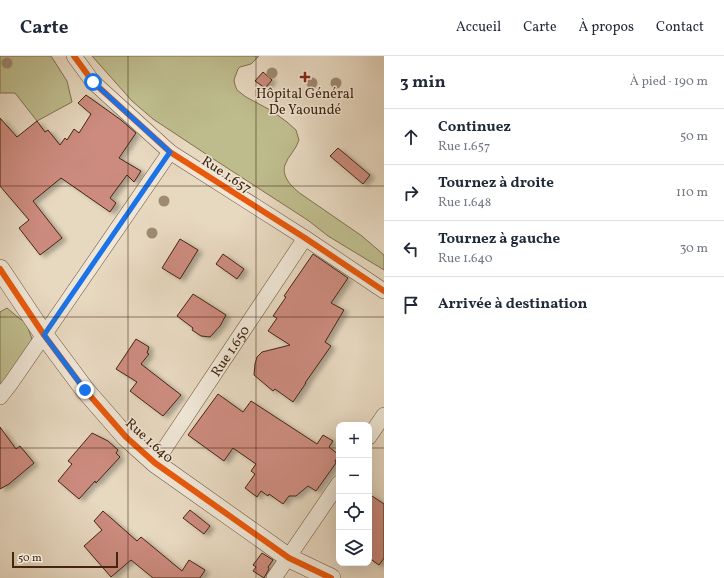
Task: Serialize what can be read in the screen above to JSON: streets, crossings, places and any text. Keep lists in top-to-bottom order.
{
  "streets": {
    "street": ["Rue 1.657", "Rue 1.650", "Rue 1.640"]
  },
  "crossings": [
    ["Rue 1.657", "Rue 1.650"],
    ["Rue 1.650", "Rue 1.640"]
  ],
  "places": {
    "health": ["Hôpital Général De Yaoundé"]
  },
  "scale_bar": "50 m",
  "page": {
    "header": "Carte",
    "nav": [
      "Accueil",
      "Carte",
      "À propos",
      "Contact"
    ],
    "heading": ["3 min", "À pied · 190 m"],
    "list": [
      ["Continuez", "Rue 1.657", "50 m"],
      ["Tournez à droite", "Rue 1.648", "110 m"],
      ["Tournez à gauche", "Rue 1.640", "30 m"],
      "Arrivée à destination"
    ],
    "map_buttons": ["+", "−"],
    "scale": "50 m"
  }
}
